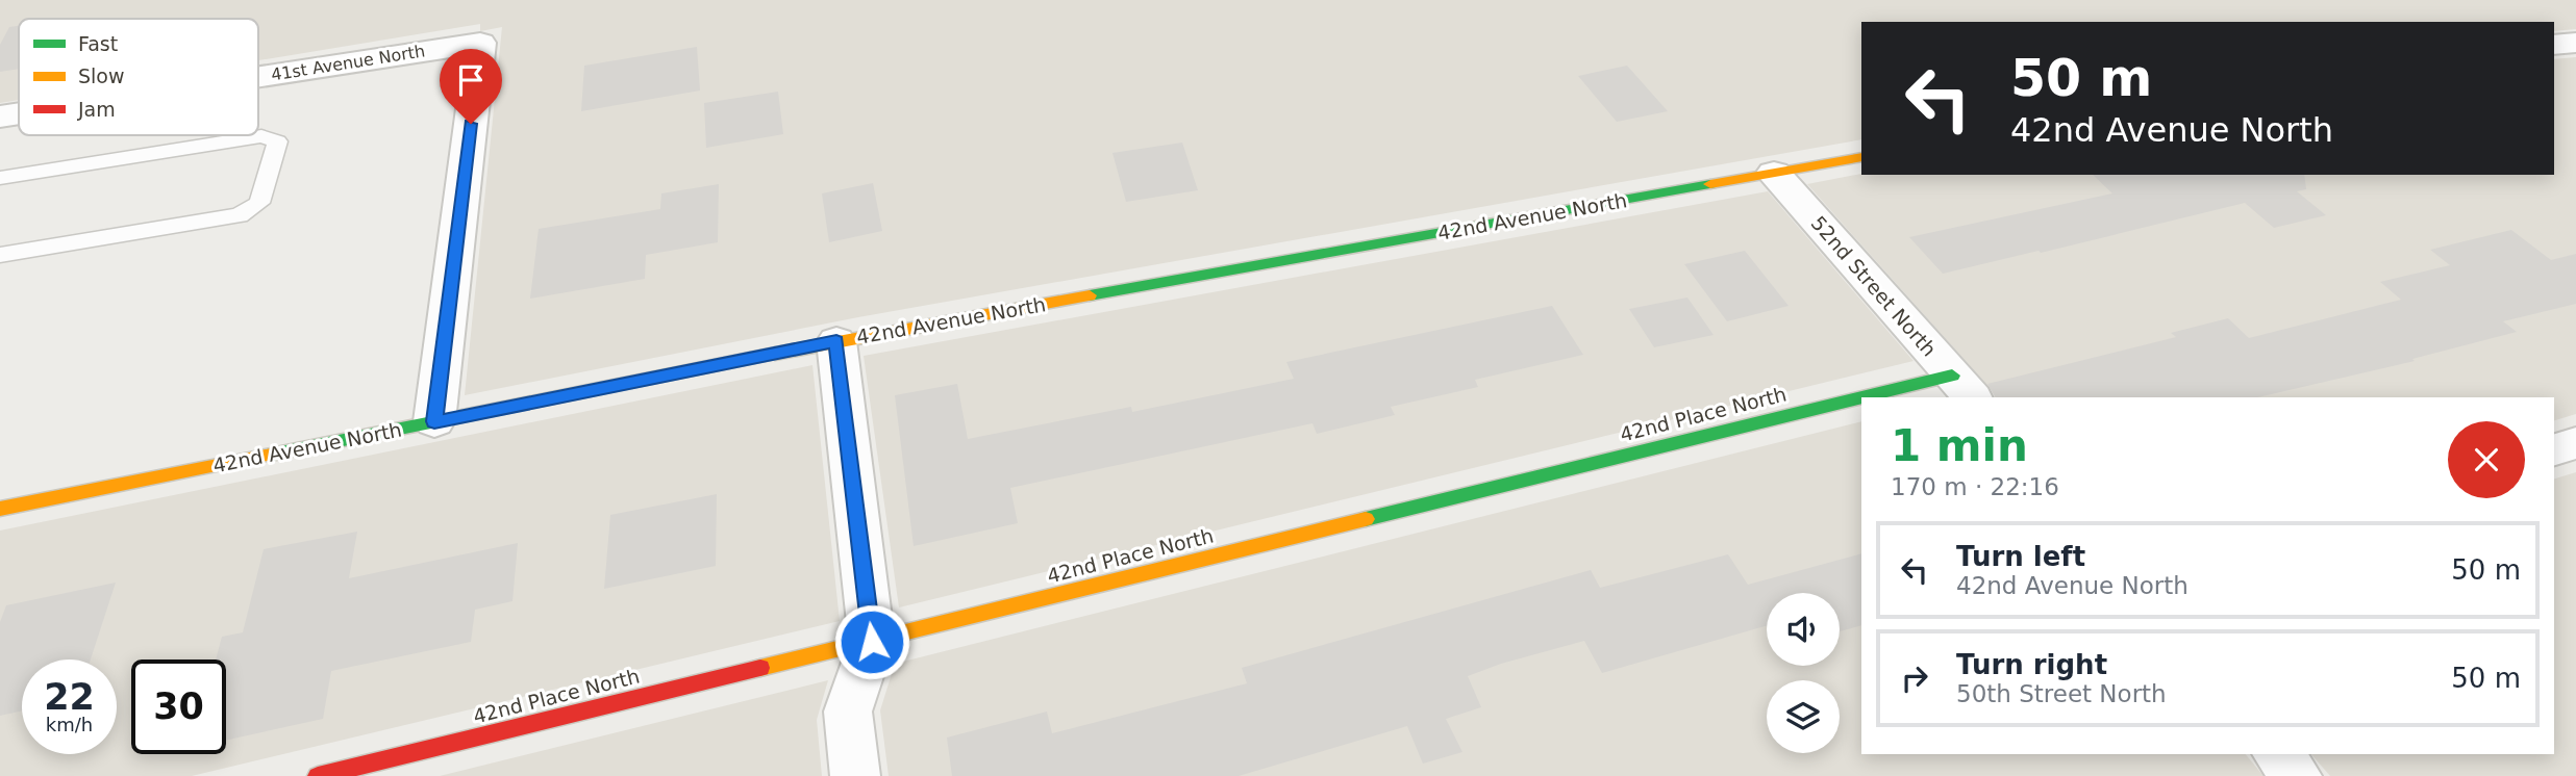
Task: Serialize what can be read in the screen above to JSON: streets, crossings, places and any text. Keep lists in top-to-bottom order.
{
  "streets": {
    "street": [
      "41st Avenue North",
      "42nd Avenue North",
      "52nd Street North",
      "42nd Place North"
    ]
  },
  "crossings": [
    ["41st Avenue North", "42nd Avenue North"],
    ["42nd Avenue North", "52nd Street North"],
    ["52nd Street North", "42nd Place North"]
  ],
  "legend": ["Fast", "Slow", "Jam"],
  "page": {
    "turn": ["50 m", "42nd Avenue North"],
    "heading": ["1 min", "170 m · 22:16"],
    "list": [
      {
        "name": "Turn left",
        "note": "42nd Avenue North",
        "value": "50 m"
      },
      {
        "name": "Turn right",
        "note": "50th Street North",
        "value": "50 m"
      }
    ],
    "speed": "22 km/h",
    "limit": "30"
  }
}
